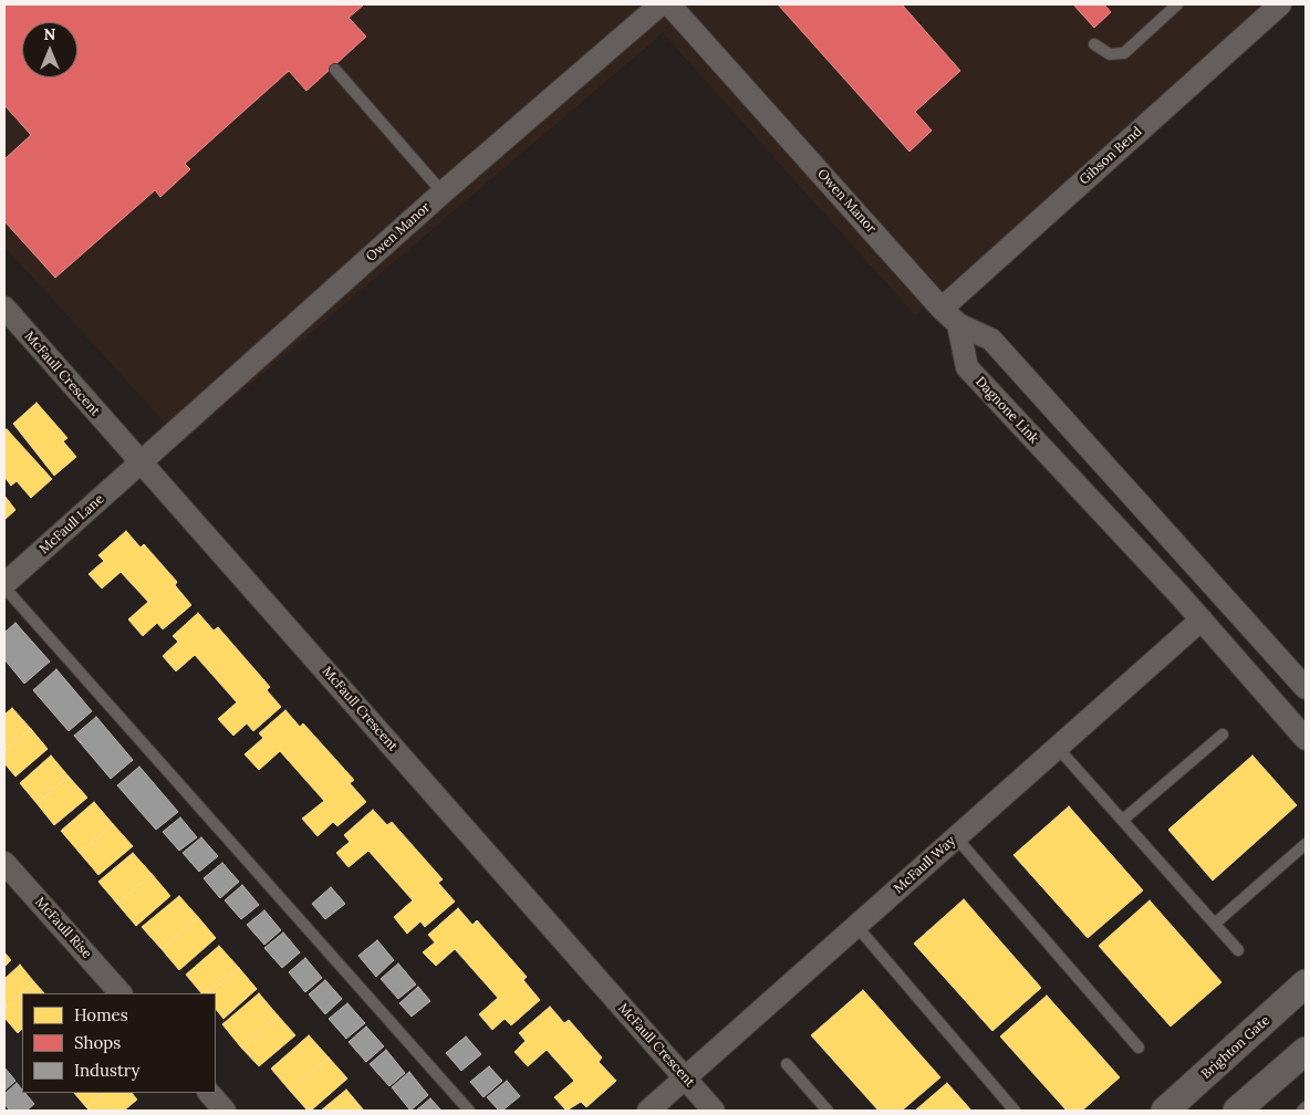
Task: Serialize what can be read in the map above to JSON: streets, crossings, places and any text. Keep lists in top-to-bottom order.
{
  "streets": {
    "street": [
      "Gibson Bend",
      "Owen Manor",
      "McFaull Crescent",
      "Dagnone Link",
      "McFaull Lane",
      "McFaull Way",
      "McFaull Rise",
      "Brighton Gate"
    ]
  },
  "crossings": [
    ["Gibson Bend", "Owen Manor"],
    ["Owen Manor", "McFaull Crescent"],
    ["Owen Manor", "Dagnone Link"],
    ["Owen Manor", "McFaull Lane"],
    ["McFaull Crescent", "McFaull Lane"],
    ["McFaull Crescent", "McFaull Way"],
    ["Dagnone Link", "McFaull Way"]
  ],
  "legend": ["Homes", "Shops", "Industry"],
  "north": "top"
}
